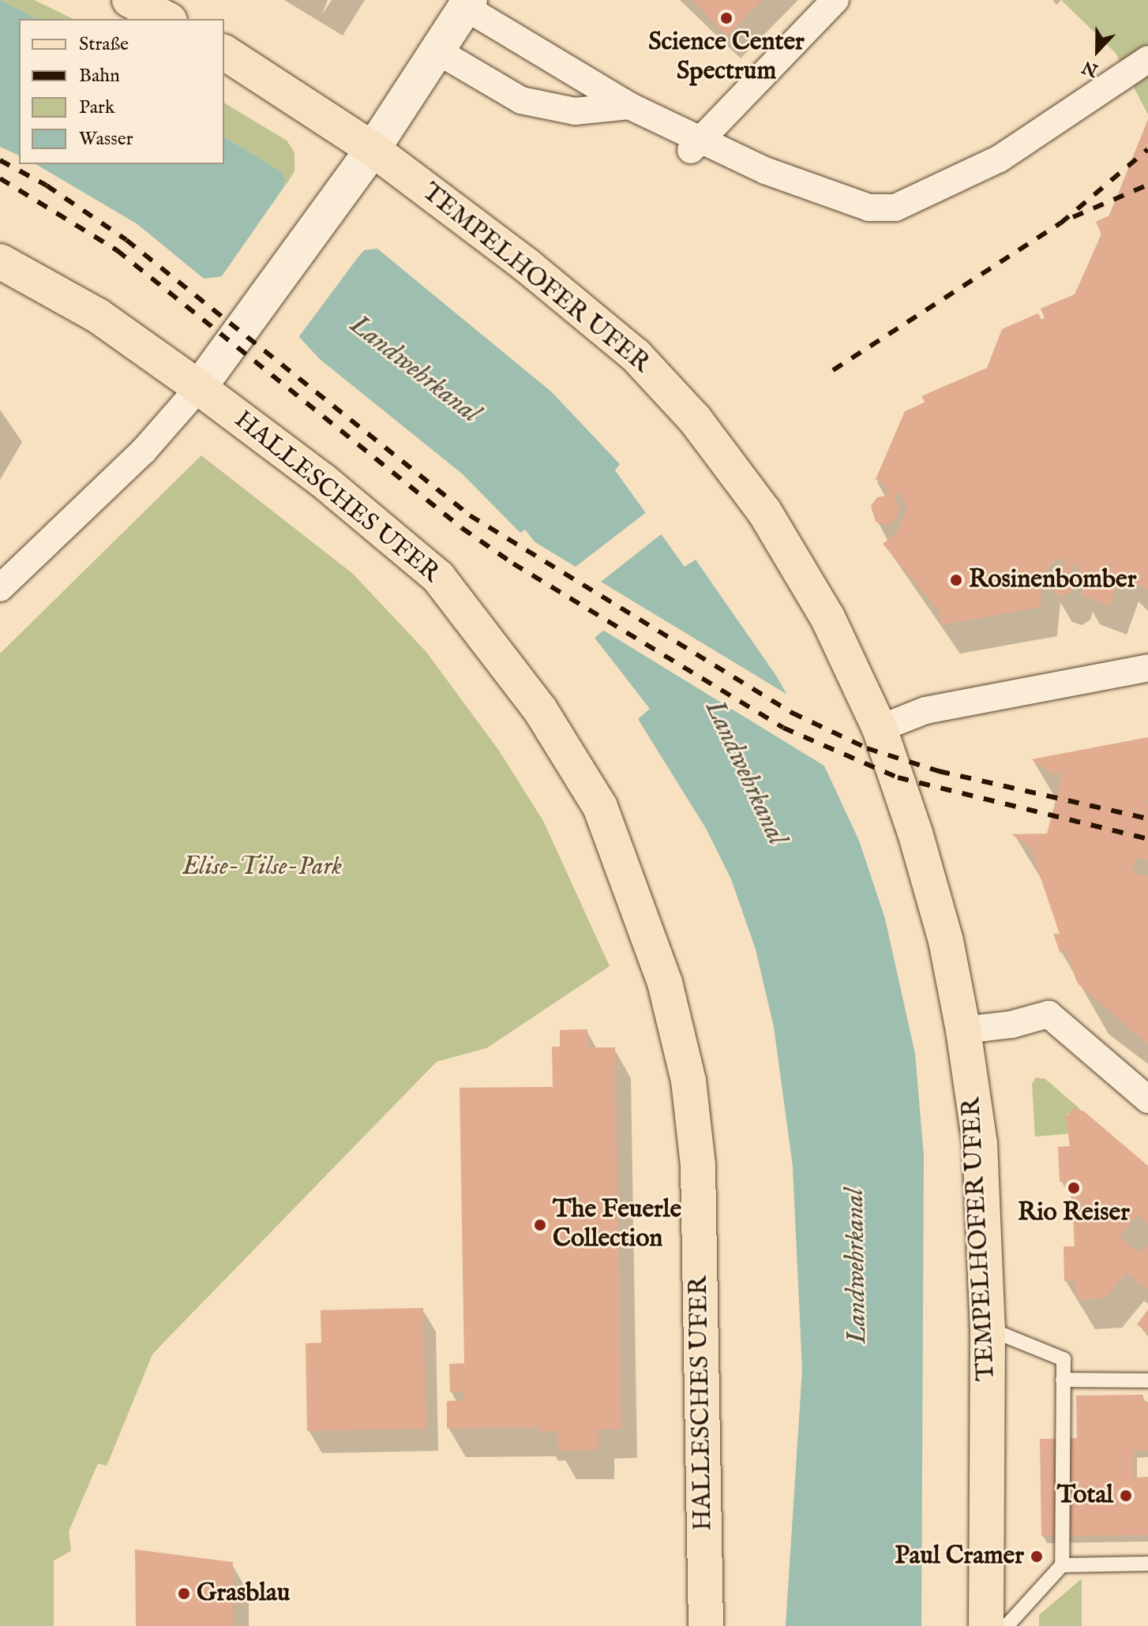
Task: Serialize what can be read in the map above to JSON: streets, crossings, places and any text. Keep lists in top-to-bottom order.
{
  "streets": {
    "main road": ["TEMPELHOFER UFER", "HALLESCHES UFER"]
  },
  "water": ["Landwehrkanal"],
  "parks": ["Elise-Tilse-Park"],
  "places": [
    "Science Center Spectrum",
    "Rosinenbomber",
    "Rio Reiser",
    "The Feuerle Collection",
    "Total",
    "Paul Cramer",
    "Grasblau"
  ],
  "legend": [
    "Straße",
    "Bahn",
    "Park",
    "Wasser"
  ],
  "north": "bottom"
}
